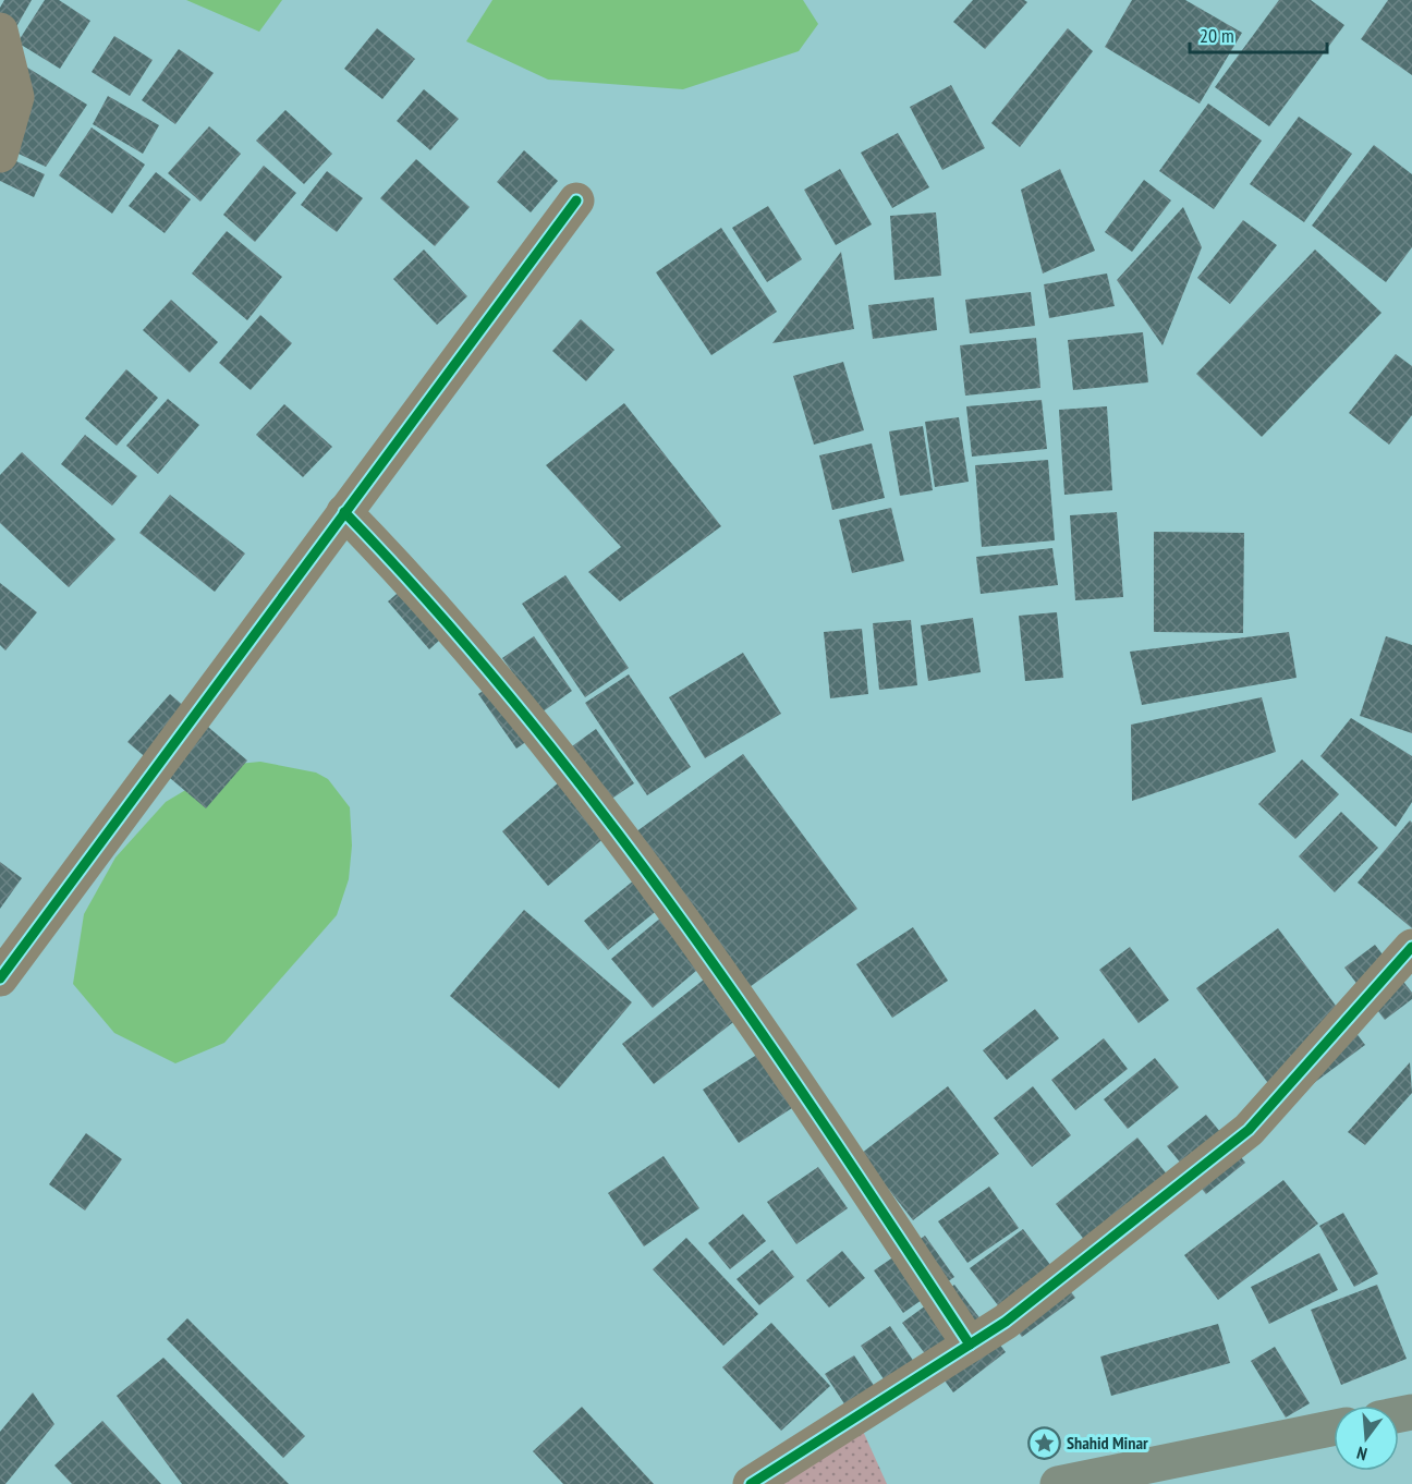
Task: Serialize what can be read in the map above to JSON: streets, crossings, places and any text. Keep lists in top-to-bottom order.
{
  "places": {
    "place": ["Shahid Minar"]
  },
  "scale_bar": "20 m",
  "north": "bottom"
}
